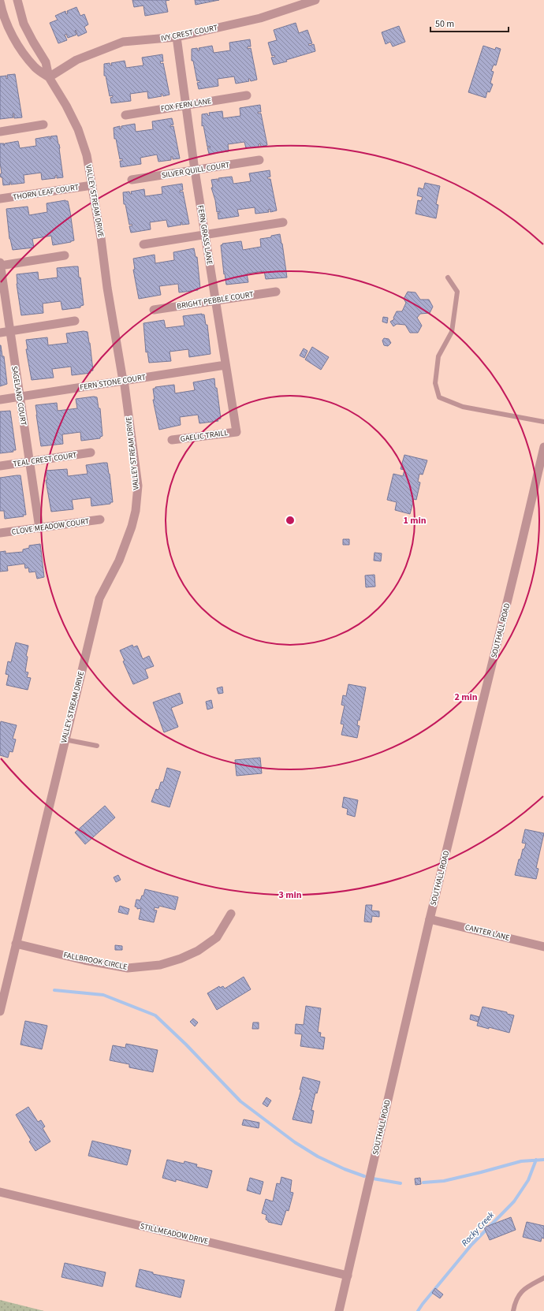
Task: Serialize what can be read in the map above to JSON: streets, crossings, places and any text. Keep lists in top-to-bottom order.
{
  "streets": {
    "street": [
      "IVY CREST COURT",
      "FOX FERN LANE",
      "SILVER QUILL COURT",
      "THORN LEAF COURT",
      "VALLEY STREAM DRIVE",
      "FERN GRASS LANE",
      "BRIGHT PEBBLE COURT",
      "FERN STONE COURT",
      "SAGELAND COURT",
      "GAELIC TRAILL",
      "TEAL CREST COURT",
      "CLOVE MEADOW COURT",
      "SOUTHALL ROAD",
      "CANTER LANE",
      "FALLBROOK CIRCLE",
      "STILLMEADOW DRIVE"
    ]
  },
  "crossings": [
    ["IVY CREST COURT", "VALLEY STREAM DRIVE"],
    ["IVY CREST COURT", "FERN GRASS LANE"],
    ["FOX FERN LANE", "FERN GRASS LANE"],
    ["SILVER QUILL COURT", "FERN GRASS LANE"],
    ["THORN LEAF COURT", "VALLEY STREAM DRIVE"],
    ["VALLEY STREAM DRIVE", "FERN STONE COURT"],
    ["VALLEY STREAM DRIVE", "FALLBROOK CIRCLE"],
    ["FERN GRASS LANE", "BRIGHT PEBBLE COURT"],
    ["FERN GRASS LANE", "FERN STONE COURT"],
    ["FERN GRASS LANE", "GAELIC TRAILL"],
    ["FERN STONE COURT", "SAGELAND COURT"],
    ["SAGELAND COURT", "TEAL CREST COURT"],
    ["SAGELAND COURT", "CLOVE MEADOW COURT"],
    ["SOUTHALL ROAD", "CANTER LANE"],
    ["SOUTHALL ROAD", "STILLMEADOW DRIVE"]
  ],
  "water": ["Rocky Creek"],
  "scale_bar": "50 m",
  "rings": ["1 min", "2 min", "3 min"]
}
